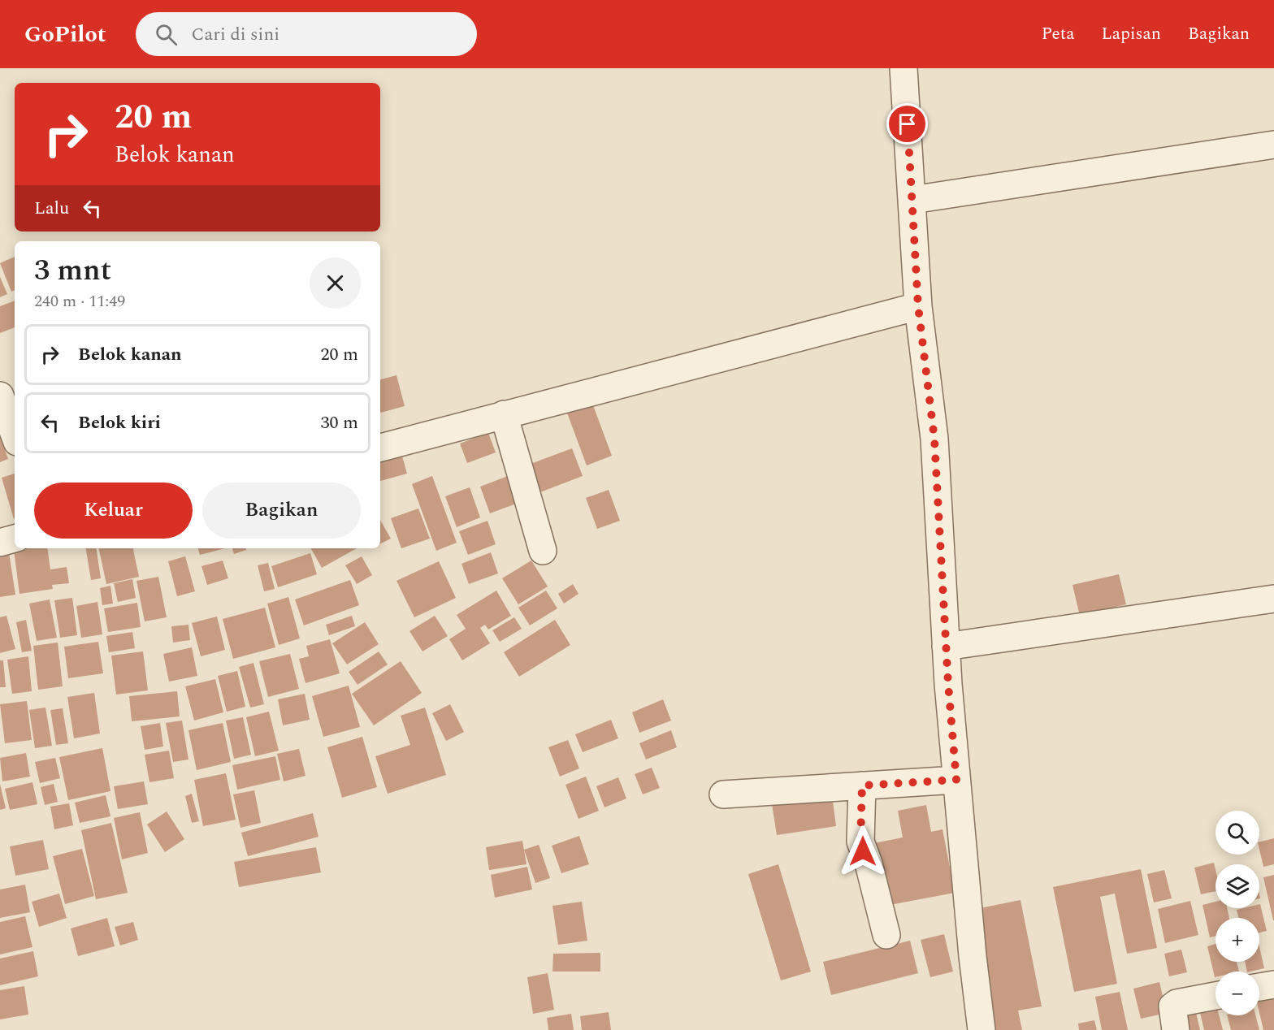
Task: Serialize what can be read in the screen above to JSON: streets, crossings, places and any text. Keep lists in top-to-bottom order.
{
  "page": {
    "header": "GoPilot",
    "search": "Cari di sini",
    "nav": ["Peta", "Lapisan", "Bagikan"],
    "turn": ["20 m", "Belok kanan"],
    "then": "Lalu",
    "heading": ["3 mnt", "240 m · 11:49"],
    "list": [
      {
        "name": "Belok kanan",
        "value": "20 m"
      },
      {
        "name": "Belok kiri",
        "value": "30 m"
      }
    ],
    "buttons": ["Keluar", "Bagikan"],
    "map_buttons": ["+", "−"]
  }
}
